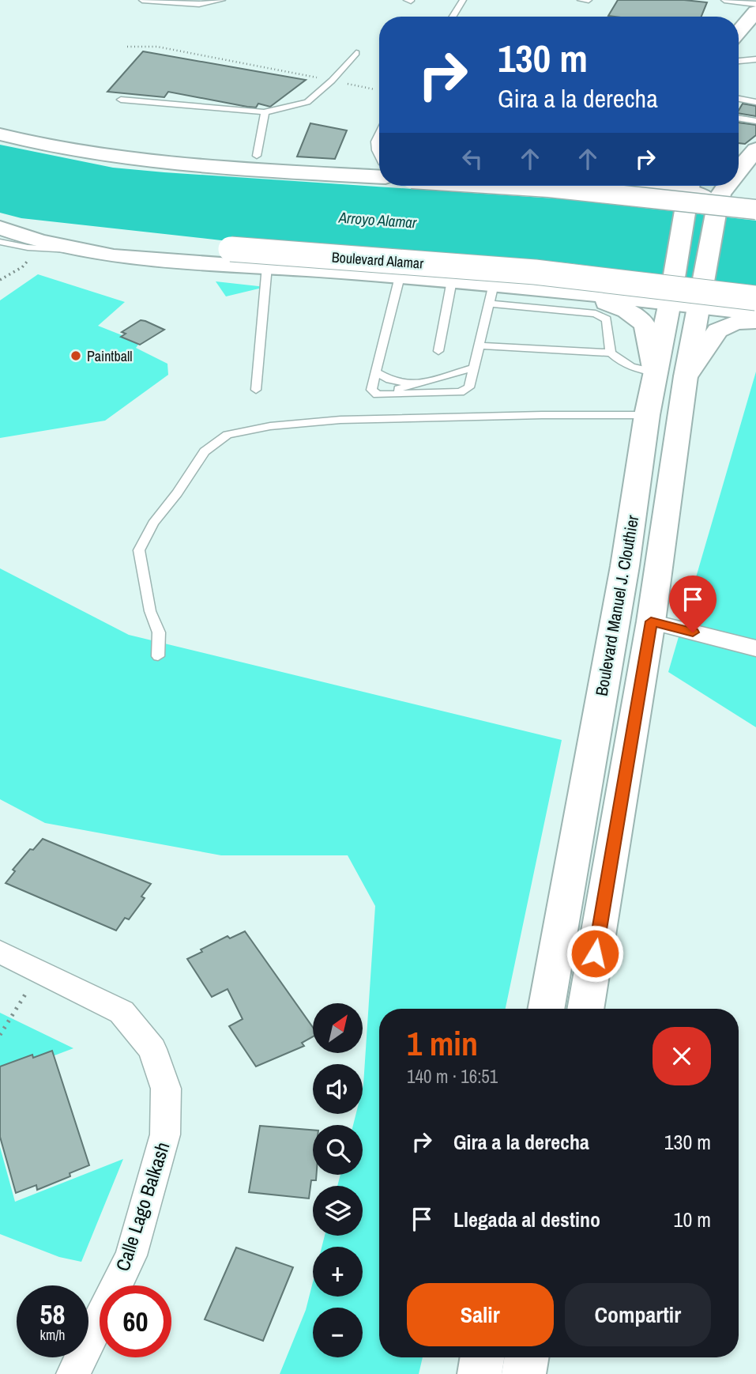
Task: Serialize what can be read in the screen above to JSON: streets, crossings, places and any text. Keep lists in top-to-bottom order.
{
  "streets": {
    "main road": ["Boulevard Alamar", "Boulevard Manuel J. Clouthier"],
    "street": ["Calle Lago Balkash"]
  },
  "water": ["Arroyo Alamar"],
  "places": ["Paintball"],
  "north": "top right",
  "page": {
    "turn": ["130 m", "Gira a la derecha"],
    "map_buttons": ["+", "−"],
    "heading": ["1 min", "140 m · 16:51"],
    "list": [
      {
        "name": "Gira a la derecha",
        "value": "130 m"
      },
      {
        "name": "Llegada al destino",
        "value": "10 m"
      }
    ],
    "buttons": ["Salir", "Compartir"],
    "speed": "58 km/h",
    "limit": "60"
  }
}
